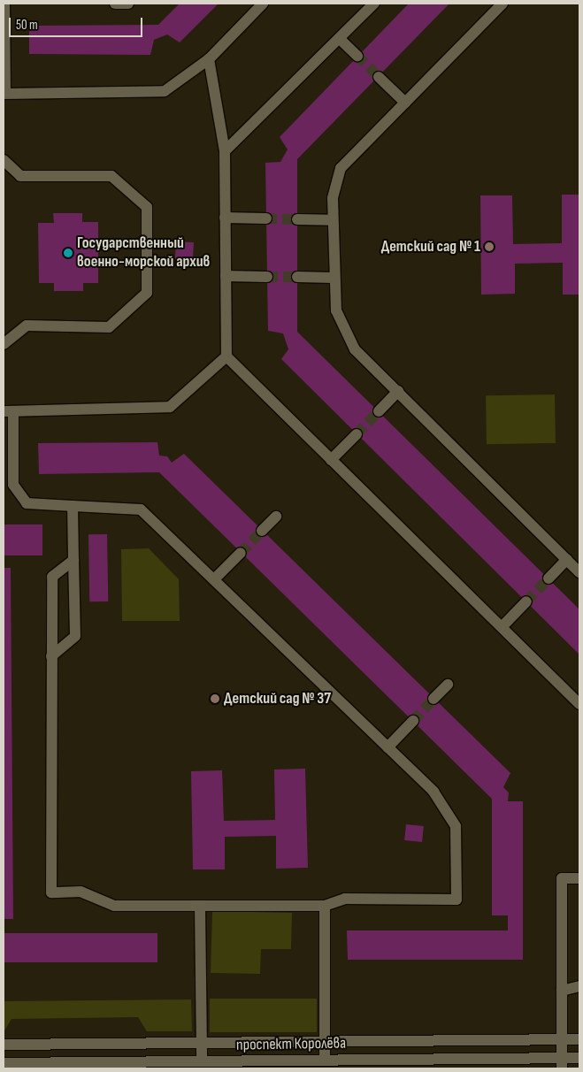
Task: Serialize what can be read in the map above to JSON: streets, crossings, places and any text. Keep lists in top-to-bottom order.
{
  "streets": {
    "street": ["проспект Королёва"]
  },
  "places": ["Детский сад № 1", "Государственный военно-морской архив", "Детский сад № 37"],
  "scale_bar": "50 m"
}
